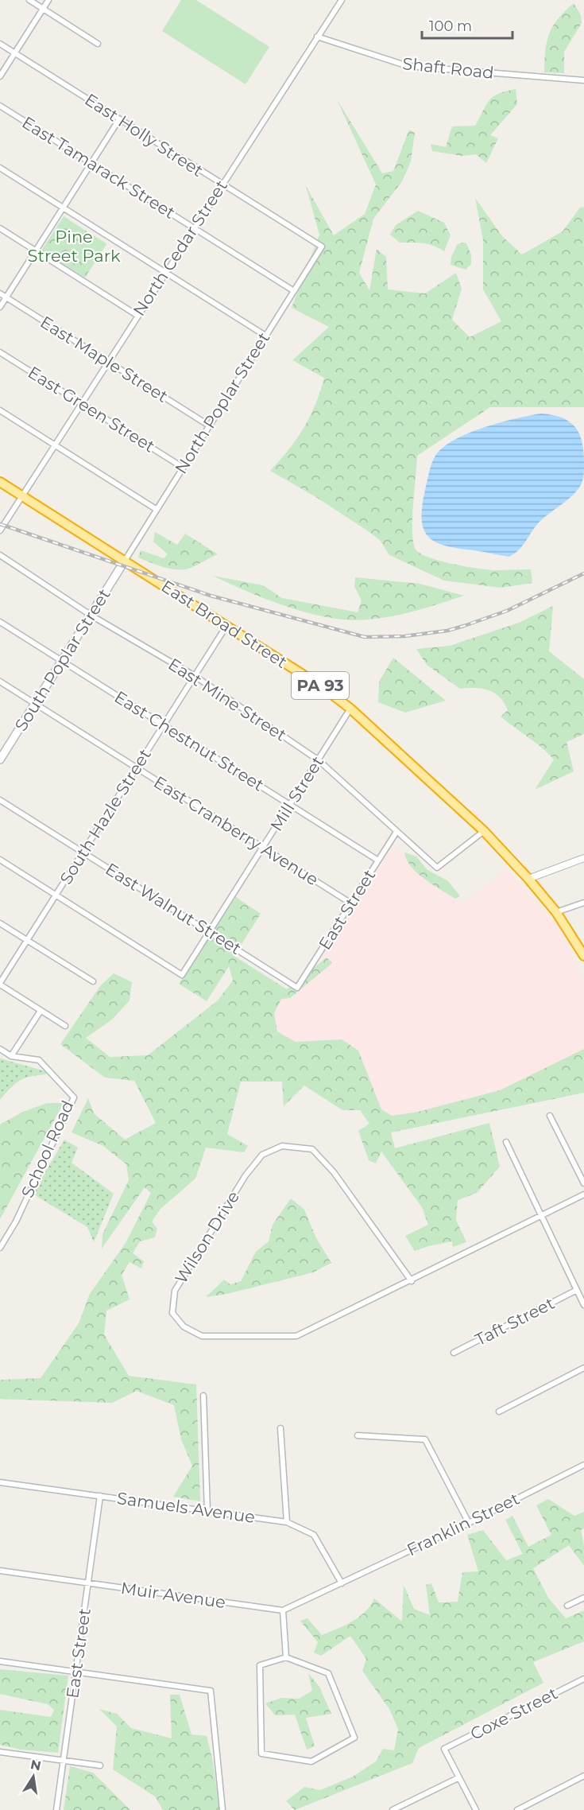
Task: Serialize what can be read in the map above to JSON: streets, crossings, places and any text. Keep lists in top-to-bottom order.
{
  "streets": {
    "highway": ["East Broad Street", "PA 93"],
    "main road": ["South Poplar Street"],
    "street": [
      "Shaft Road",
      "East Holly Street",
      "East Tamarack Street",
      "North Cedar Street",
      "East Maple Street",
      "North Poplar Street",
      "East Green Street",
      "East Mine Street",
      "East Chestnut Street",
      "Mill Street",
      "South Hazle Street",
      "East Cranberry Avenue",
      "East Walnut Street",
      "East Street",
      "School Road",
      "Wilson Drive",
      "Taft Street",
      "Samuels Avenue",
      "Franklin Street",
      "Muir Avenue",
      "Coxe Street"
    ]
  },
  "crossings": [
    ["Shaft Road", "North Cedar Street"],
    ["East Holly Street", "North Cedar Street"],
    ["East Holly Street", "North Poplar Street"],
    ["East Tamarack Street", "North Cedar Street"],
    ["East Tamarack Street", "North Poplar Street"],
    ["North Cedar Street", "East Maple Street"],
    ["North Cedar Street", "East Green Street"],
    ["North Cedar Street", "East Broad Street"],
    ["East Maple Street", "North Poplar Street"],
    ["North Poplar Street", "East Green Street"],
    ["North Poplar Street", "East Broad Street"],
    ["North Poplar Street", "South Poplar Street"],
    ["East Broad Street", "South Poplar Street"],
    ["East Broad Street", "East Mine Street"],
    ["East Broad Street", "Mill Street"],
    ["East Broad Street", "South Hazle Street"],
    ["South Poplar Street", "East Mine Street"],
    ["South Poplar Street", "East Chestnut Street"],
    ["South Poplar Street", "East Cranberry Avenue"],
    ["East Mine Street", "Mill Street"],
    ["East Mine Street", "South Hazle Street"],
    ["East Mine Street", "East Street"],
    ["East Chestnut Street", "Mill Street"],
    ["East Chestnut Street", "South Hazle Street"],
    ["East Chestnut Street", "East Street"],
    ["Mill Street", "South Hazle Street"],
    ["Mill Street", "East Cranberry Avenue"],
    ["Mill Street", "East Walnut Street"],
    ["South Hazle Street", "East Cranberry Avenue"],
    ["South Hazle Street", "East Walnut Street"],
    ["East Cranberry Avenue", "East Street"],
    ["East Walnut Street", "East Street"],
    ["East Street", "Samuels Avenue"],
    ["East Street", "Muir Avenue"],
    ["Samuels Avenue", "Franklin Street"]
  ],
  "parks": ["Pine Street Park"],
  "scale_bar": "100 m",
  "north": "top"
}
